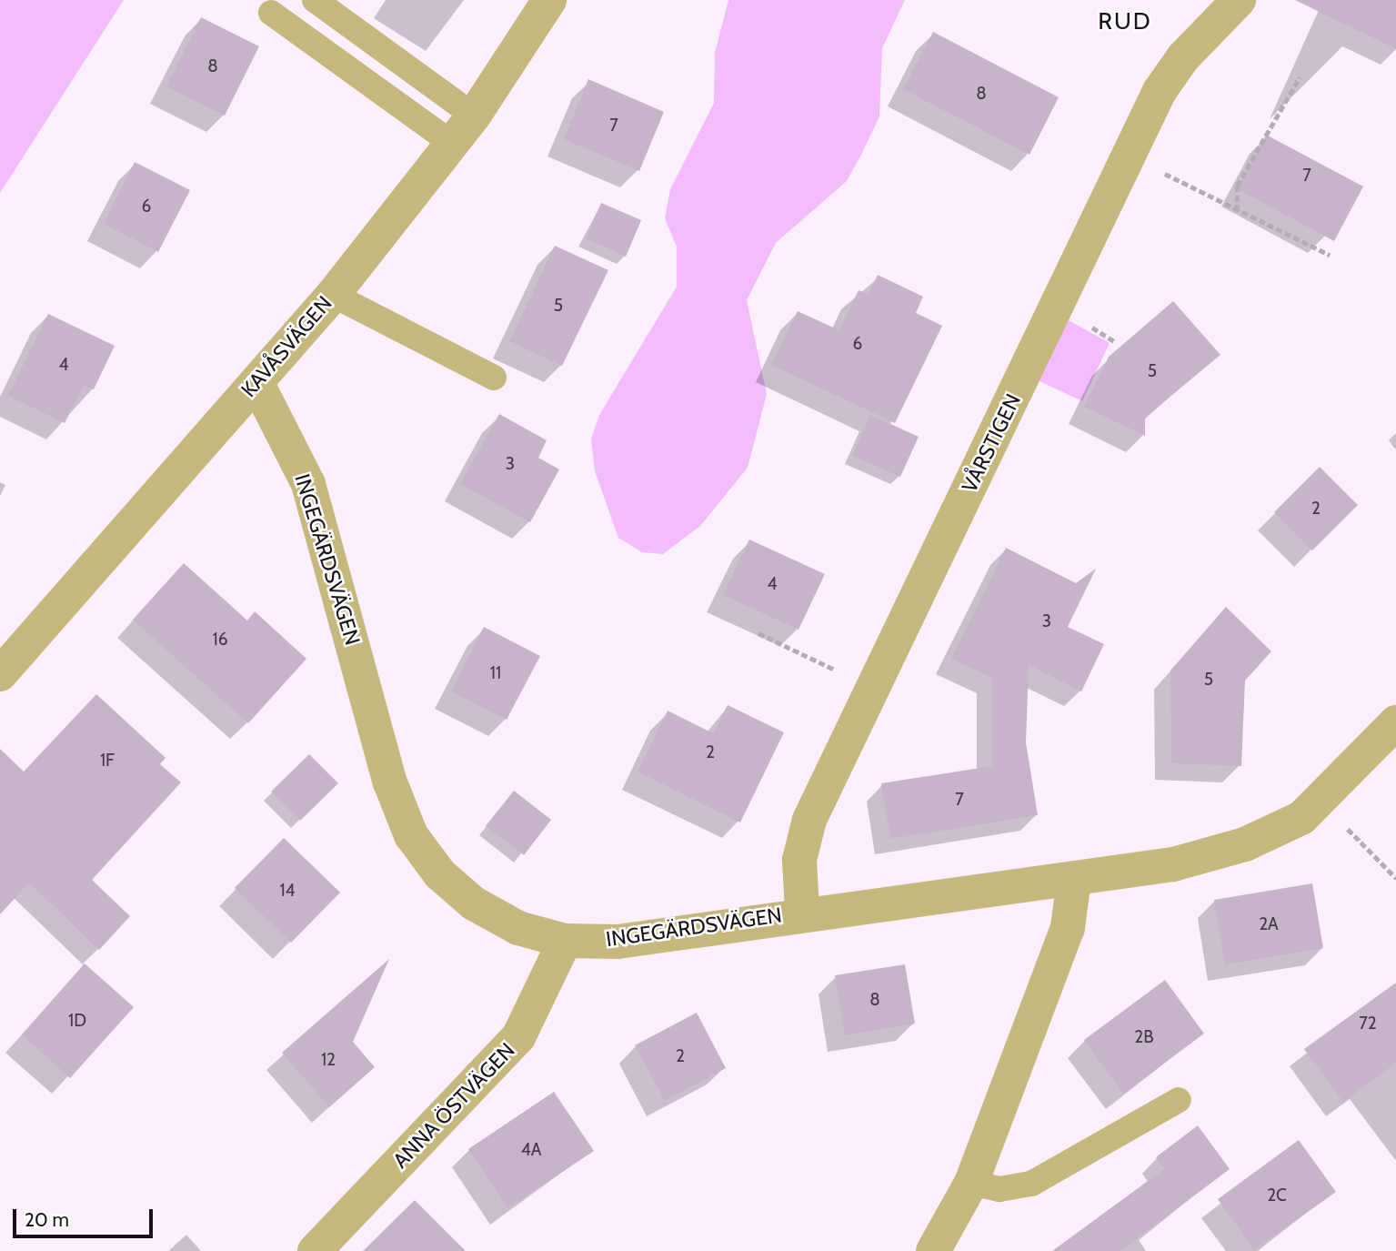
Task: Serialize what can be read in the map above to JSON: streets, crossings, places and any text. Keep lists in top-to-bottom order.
{
  "streets": {
    "street": [
      "KAVÅSVÄGEN",
      "VÅRSTIGEN",
      "INGEGÄRDSVÄGEN",
      "ANNA ÖSTVÄGEN"
    ]
  },
  "crossings": [
    ["KAVÅSVÄGEN", "INGEGÄRDSVÄGEN"],
    ["VÅRSTIGEN", "INGEGÄRDSVÄGEN"],
    ["INGEGÄRDSVÄGEN", "ANNA ÖSTVÄGEN"]
  ],
  "districts": ["RUD"],
  "house_numbers": [
    "8",
    "8",
    "7",
    "7",
    "6",
    "5",
    "6",
    "4",
    "5",
    "3",
    "2",
    "4",
    "3",
    "16",
    "11",
    "5",
    "2",
    "1F",
    "7",
    "14",
    "2A",
    "8",
    "1D",
    "72",
    "2B",
    "2",
    "12",
    "4A",
    "2C"
  ],
  "scale_bar": "20 m"
}
